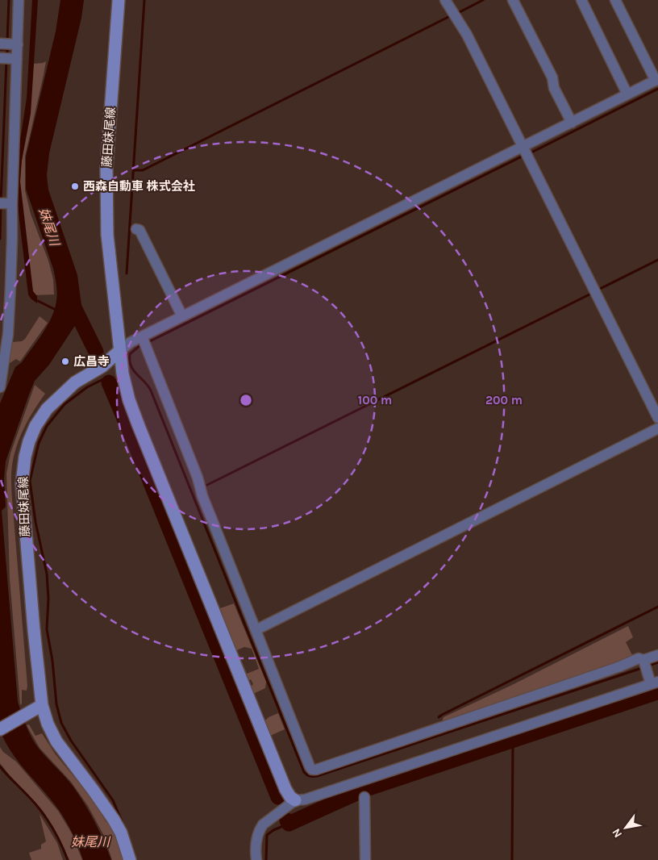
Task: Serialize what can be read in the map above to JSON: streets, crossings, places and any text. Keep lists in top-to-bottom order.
{
  "streets": {
    "main road": ["藤田妹尾線"]
  },
  "water": ["妹尾川"],
  "places": ["西森自動車 株式会社", "広昌寺"],
  "north": "bottom left",
  "rings": ["100 m", "200 m"]
}
